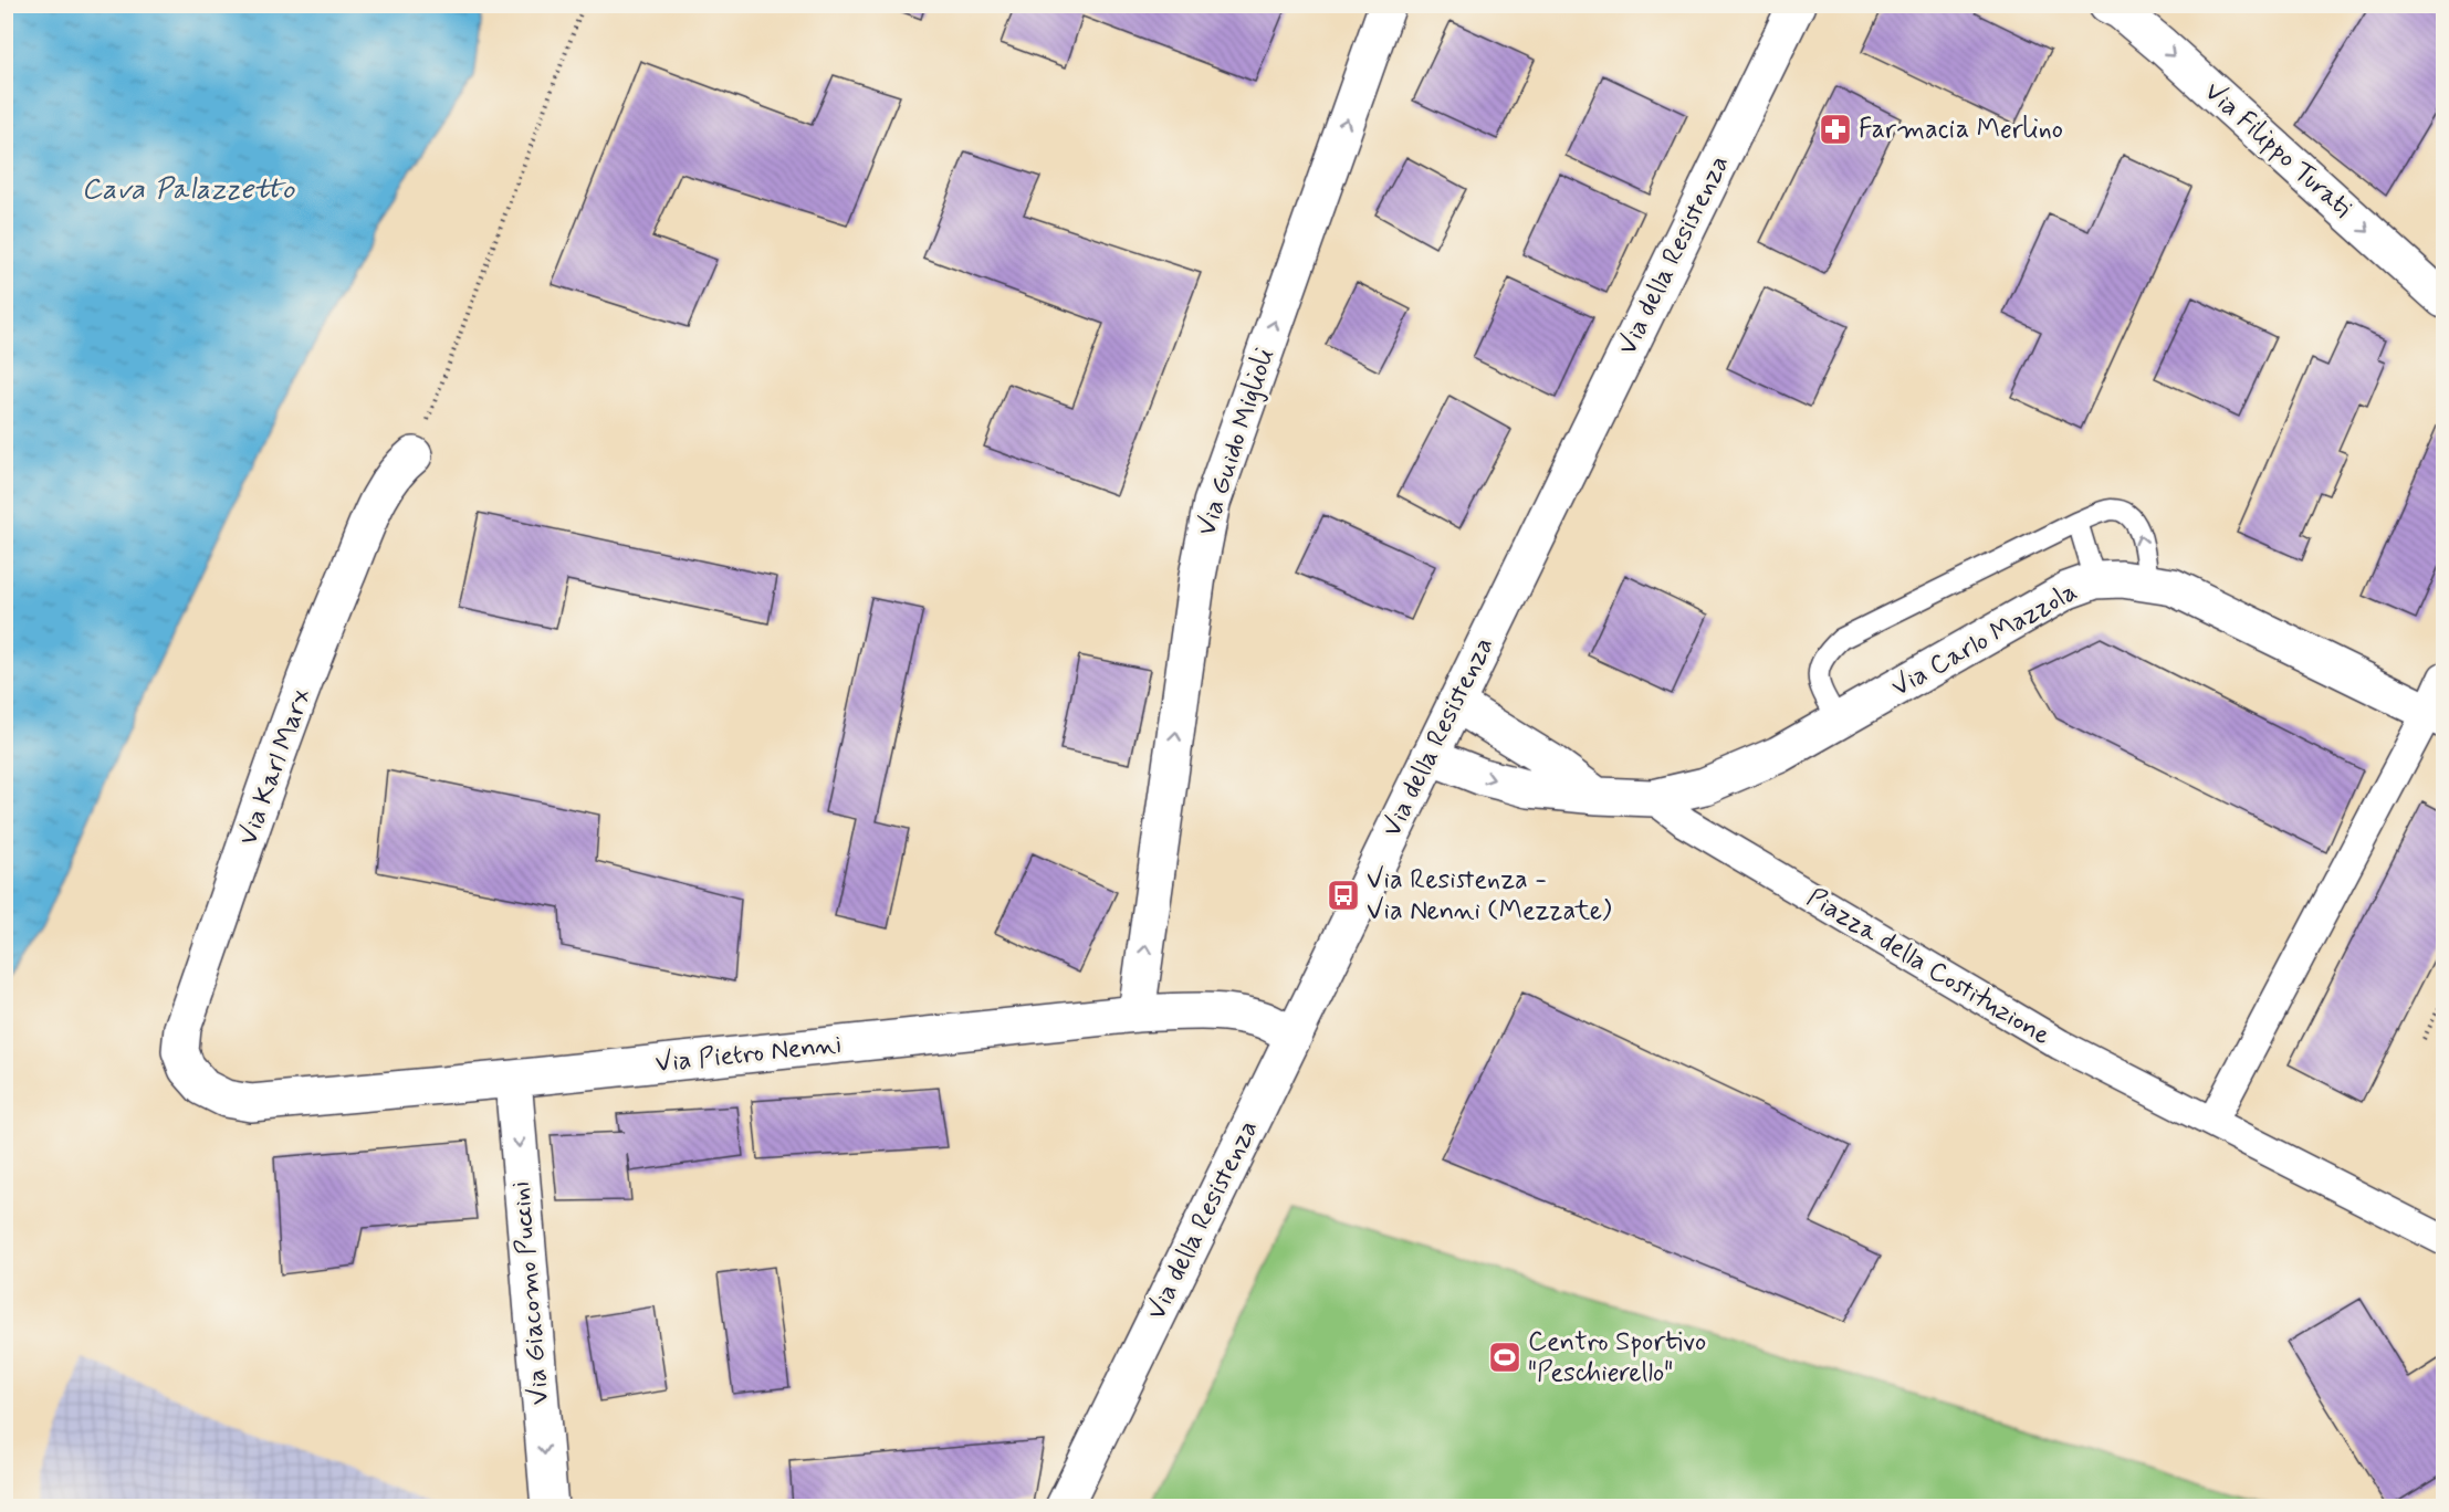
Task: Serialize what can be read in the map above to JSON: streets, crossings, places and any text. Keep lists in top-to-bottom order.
{
  "streets": {
    "street": [
      "Via Filippo Turati",
      "Via della Resistenza",
      "Via Guido Miglioli",
      "Via Carlo Mazzola",
      "Via Karl Marx",
      "Piazza della Costituzione",
      "Via Pietro Nenni",
      "Via Giacomo Puccini"
    ]
  },
  "crossings": [
    ["Via della Resistenza", "Via Carlo Mazzola"],
    ["Via della Resistenza", "Via Pietro Nenni"],
    ["Via Guido Miglioli", "Via Pietro Nenni"],
    ["Via Carlo Mazzola", "Piazza della Costituzione"],
    ["Via Karl Marx", "Via Pietro Nenni"],
    ["Via Pietro Nenni", "Via Giacomo Puccini"]
  ],
  "one_way": ["Via Filippo Turati", "Via Guido Miglioli", "Via Giacomo Puccini"],
  "water": ["Cava Palazzetto"],
  "places": {
    "pharmacy": ["Farmacia Merlino"],
    "bus stop": ["Via Resistenza - Via Nenni (Mezzate)"],
    "sports": ["Centro Sportivo \"Peschierello\""]
  }
}
